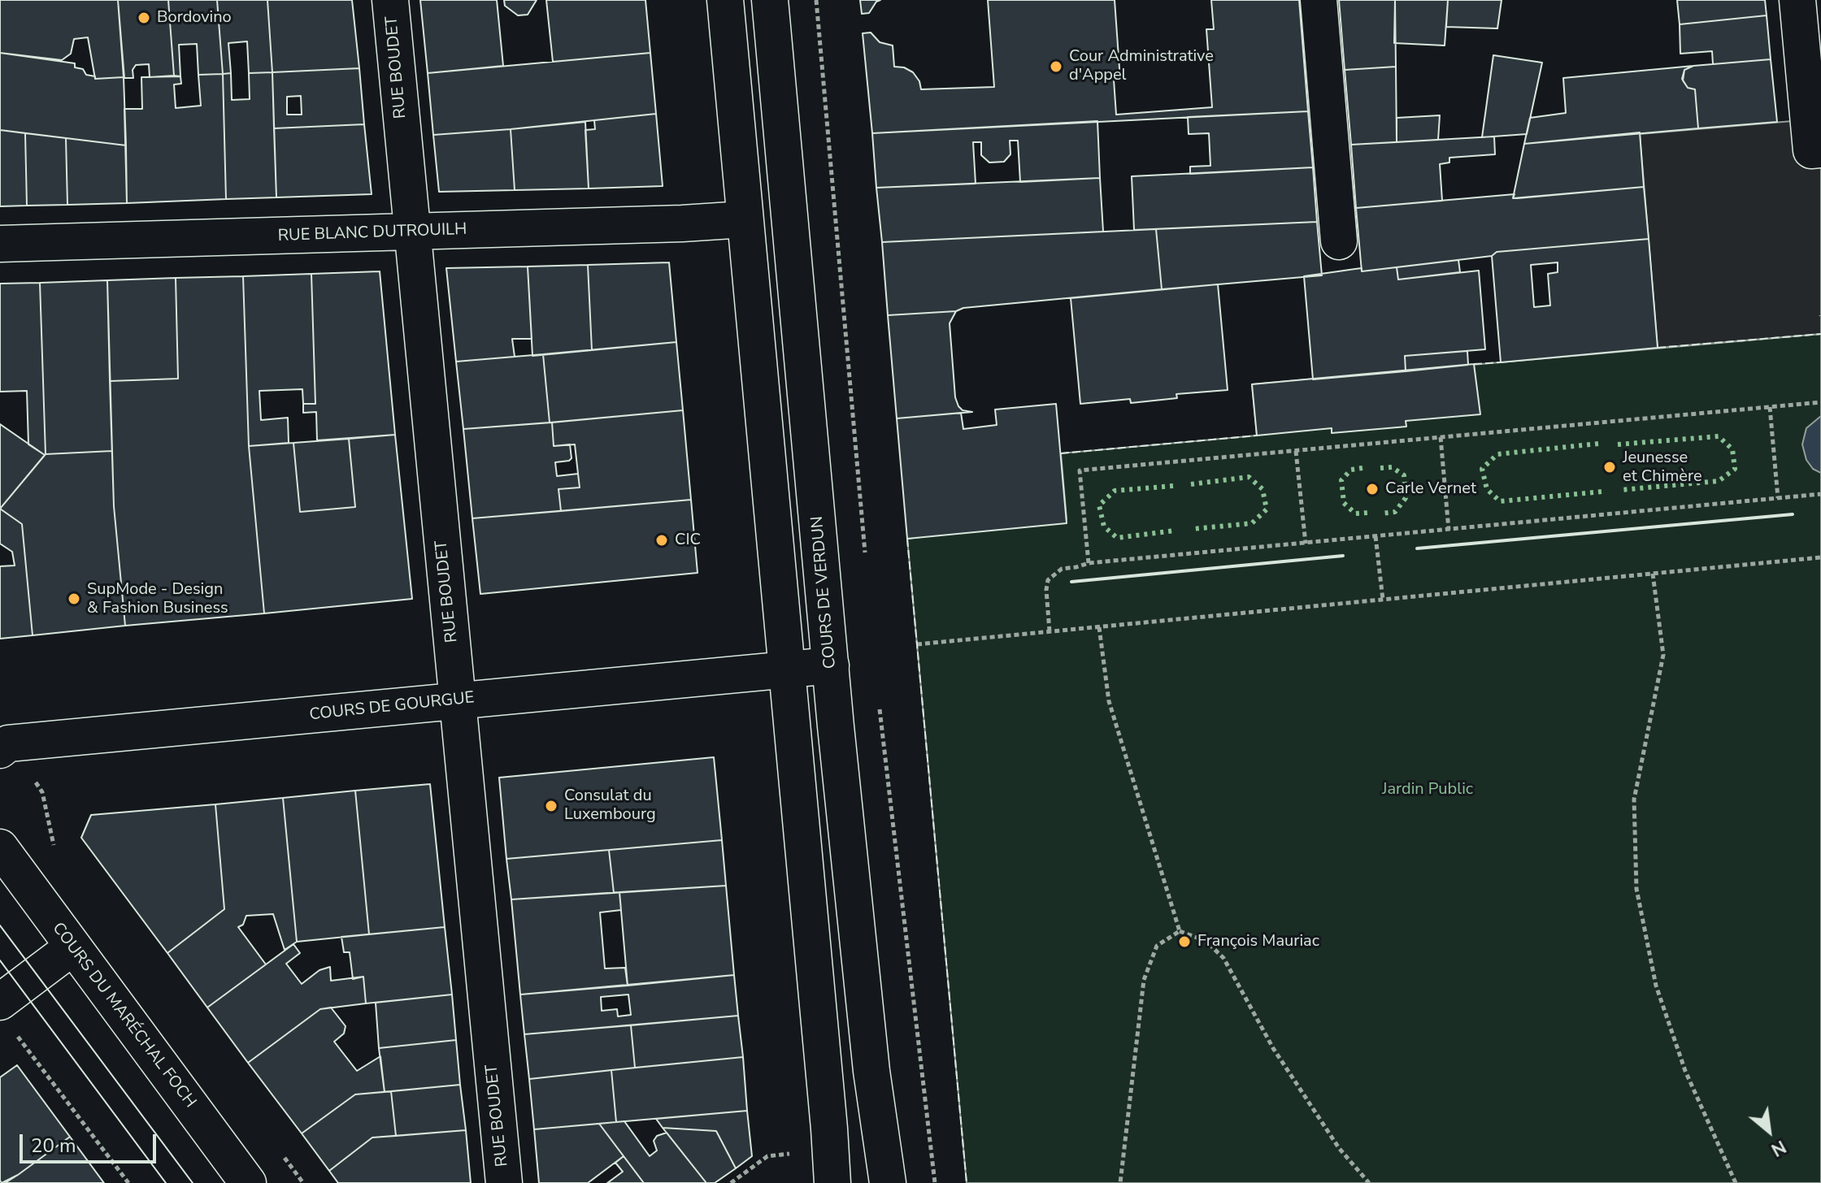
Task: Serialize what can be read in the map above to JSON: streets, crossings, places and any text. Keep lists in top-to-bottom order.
{
  "streets": {
    "street": [
      "RUE BOUDET",
      "RUE BLANC DUTROUILH",
      "COURS DE VERDUN",
      "COURS DE GOURGUE",
      "COURS DU MARÉCHAL FOCH"
    ]
  },
  "crossings": [
    ["RUE BOUDET", "RUE BLANC DUTROUILH"],
    ["RUE BOUDET", "COURS DE GOURGUE"],
    ["COURS DE VERDUN", "COURS DE GOURGUE"]
  ],
  "parks": ["Jardin Public"],
  "places": [
    "Bordovino",
    "Cour Administrative d'Appel",
    "Jeunesse et Chimère",
    "Carle Vernet",
    "CIC",
    "SupMode - Design & Fashion Business",
    "Consulat du Luxembourg",
    "François Mauriac"
  ],
  "scale_bar": "20 m",
  "north": "bottom right"
}
